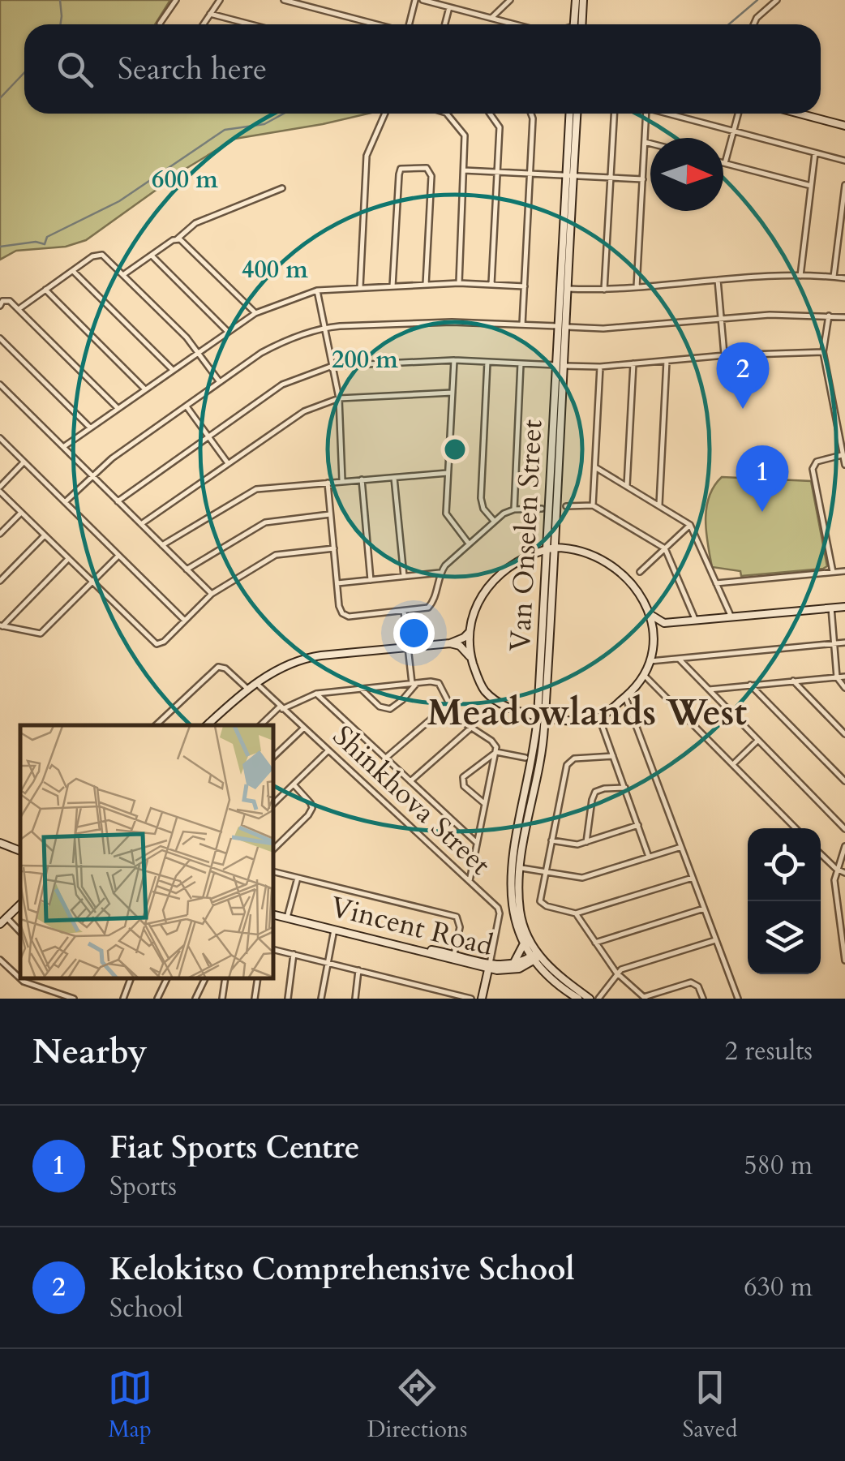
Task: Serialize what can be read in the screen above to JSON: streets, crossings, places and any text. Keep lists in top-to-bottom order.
{
  "streets": {
    "main road": ["Van Onselen Street", "Vincent Road"],
    "street": ["Shinkhova Street"]
  },
  "crossings": [
    ["Van Onselen Street", "Vincent Road"],
    ["Shinkhova Street", "Vincent Road"]
  ],
  "districts": ["Meadowlands West"],
  "north": "right",
  "page": {
    "search": "Search here",
    "pins": ["2", "1"],
    "heading": ["Nearby", "2 results"],
    "list": [
      {
        "mark": "1",
        "name": "Fiat Sports Centre",
        "note": "Sports",
        "value": "580 m"
      },
      {
        "mark": "2",
        "name": "Kelokitso Comprehensive School",
        "note": "School",
        "value": "630 m"
      }
    ],
    "nav": ["Map", "Directions", "Saved"]
  },
  "rings": ["600 m", "400 m", "200 m"]
}
